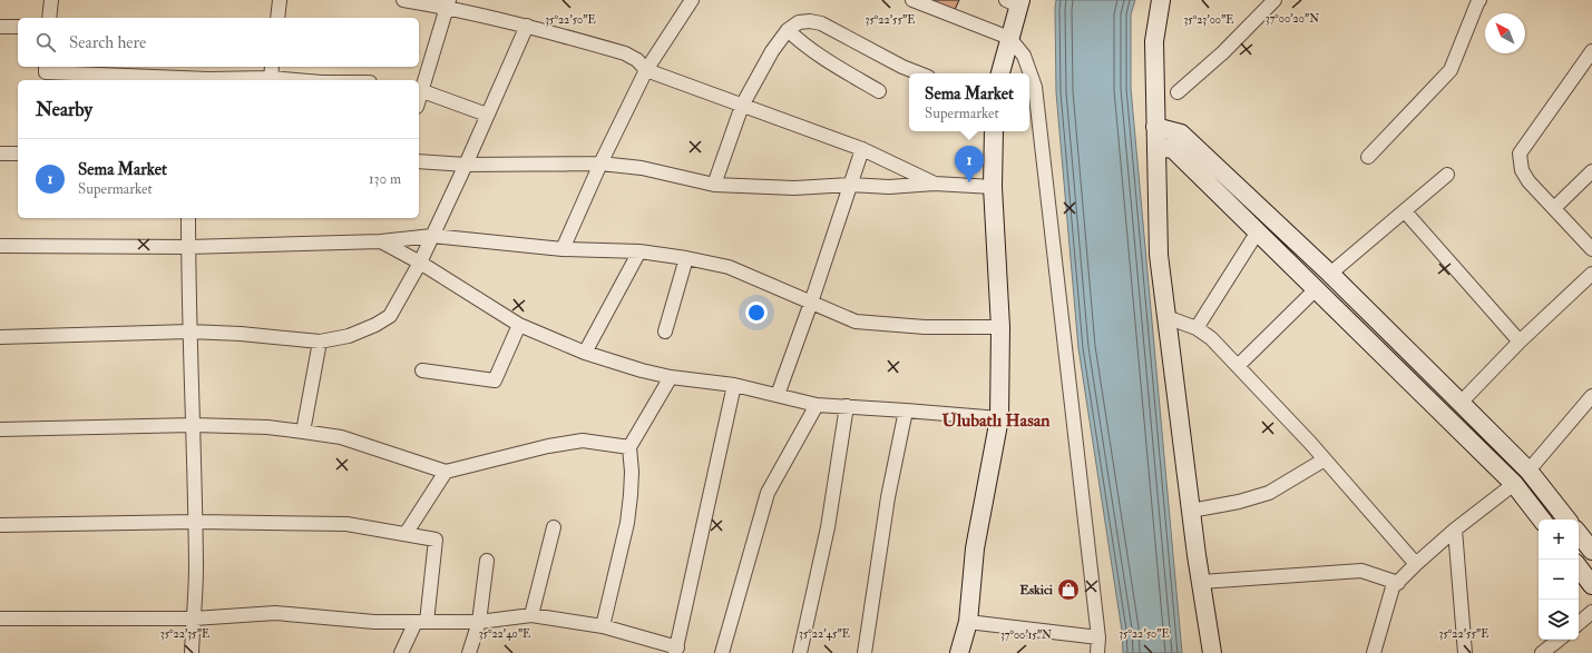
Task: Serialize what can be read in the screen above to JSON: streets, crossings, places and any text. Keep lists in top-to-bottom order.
{
  "districts": ["Ulubatlı Hasan"],
  "places": {
    "shop": ["Eskici"]
  },
  "north": "top left",
  "page": {
    "search": "Search here",
    "popup": ["Sema Market", "Supermarket"],
    "heading": "Nearby",
    "list": [
      {
        "mark": "1",
        "name": "Sema Market",
        "note": "Supermarket",
        "value": "130 m"
      }
    ],
    "pins": "1",
    "map_buttons": ["+", "−"]
  },
  "coordinates": [
    "37°00'20\"N",
    "35°22'55\"E",
    "35°23'00\"E",
    "35°22'50\"E",
    "35°22'35\"E",
    "35°22'40\"E",
    "35°22'45\"E",
    "37°00'15\"N"
  ]
}
